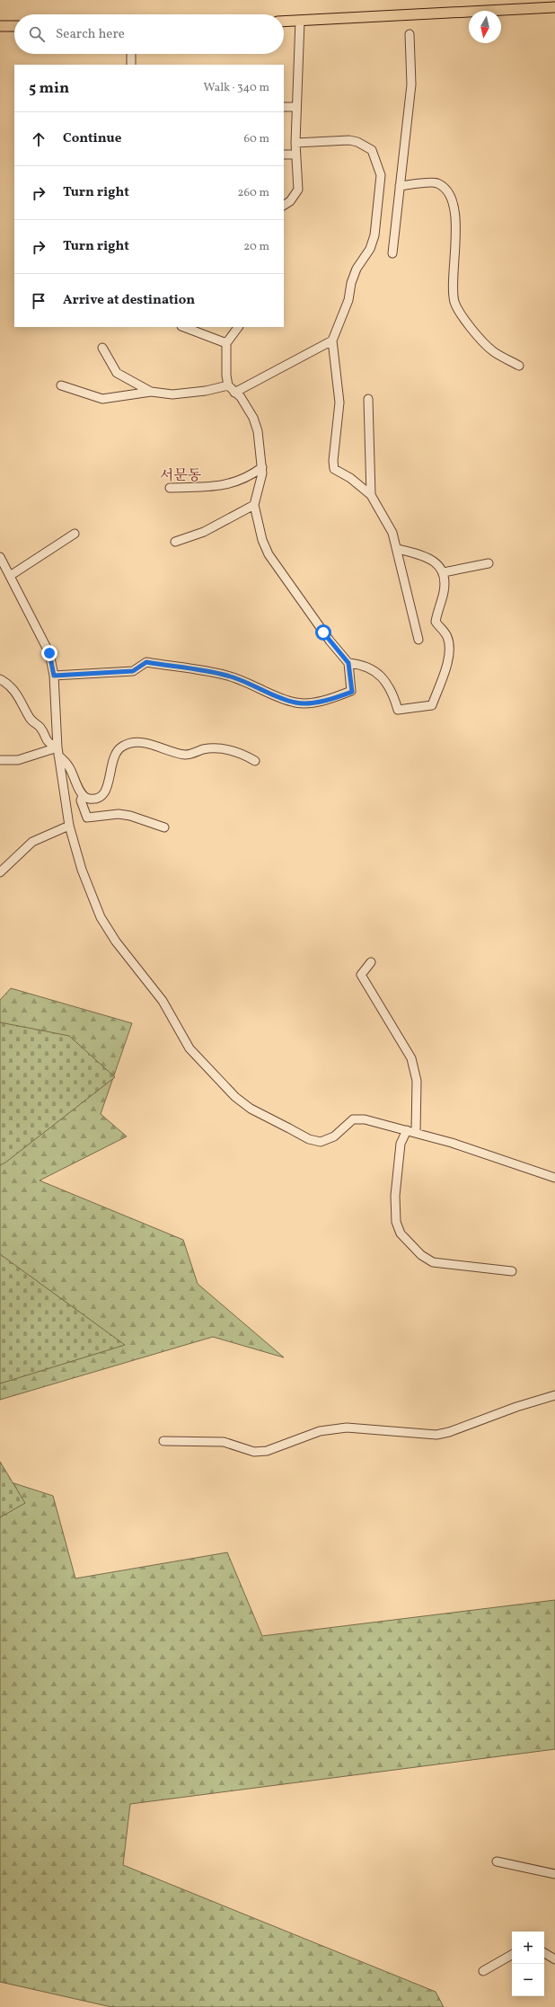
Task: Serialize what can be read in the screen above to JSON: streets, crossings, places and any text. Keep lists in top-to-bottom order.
{
  "districts": ["서문동"],
  "north": "bottom",
  "page": {
    "search": "Search here",
    "heading": ["5 min", "Walk · 340 m"],
    "list": [
      ["Continue", "60 m"],
      ["Turn right", "260 m"],
      ["Turn right", "20 m"],
      "Arrive at destination"
    ],
    "map_buttons": ["+", "−"]
  }
}
